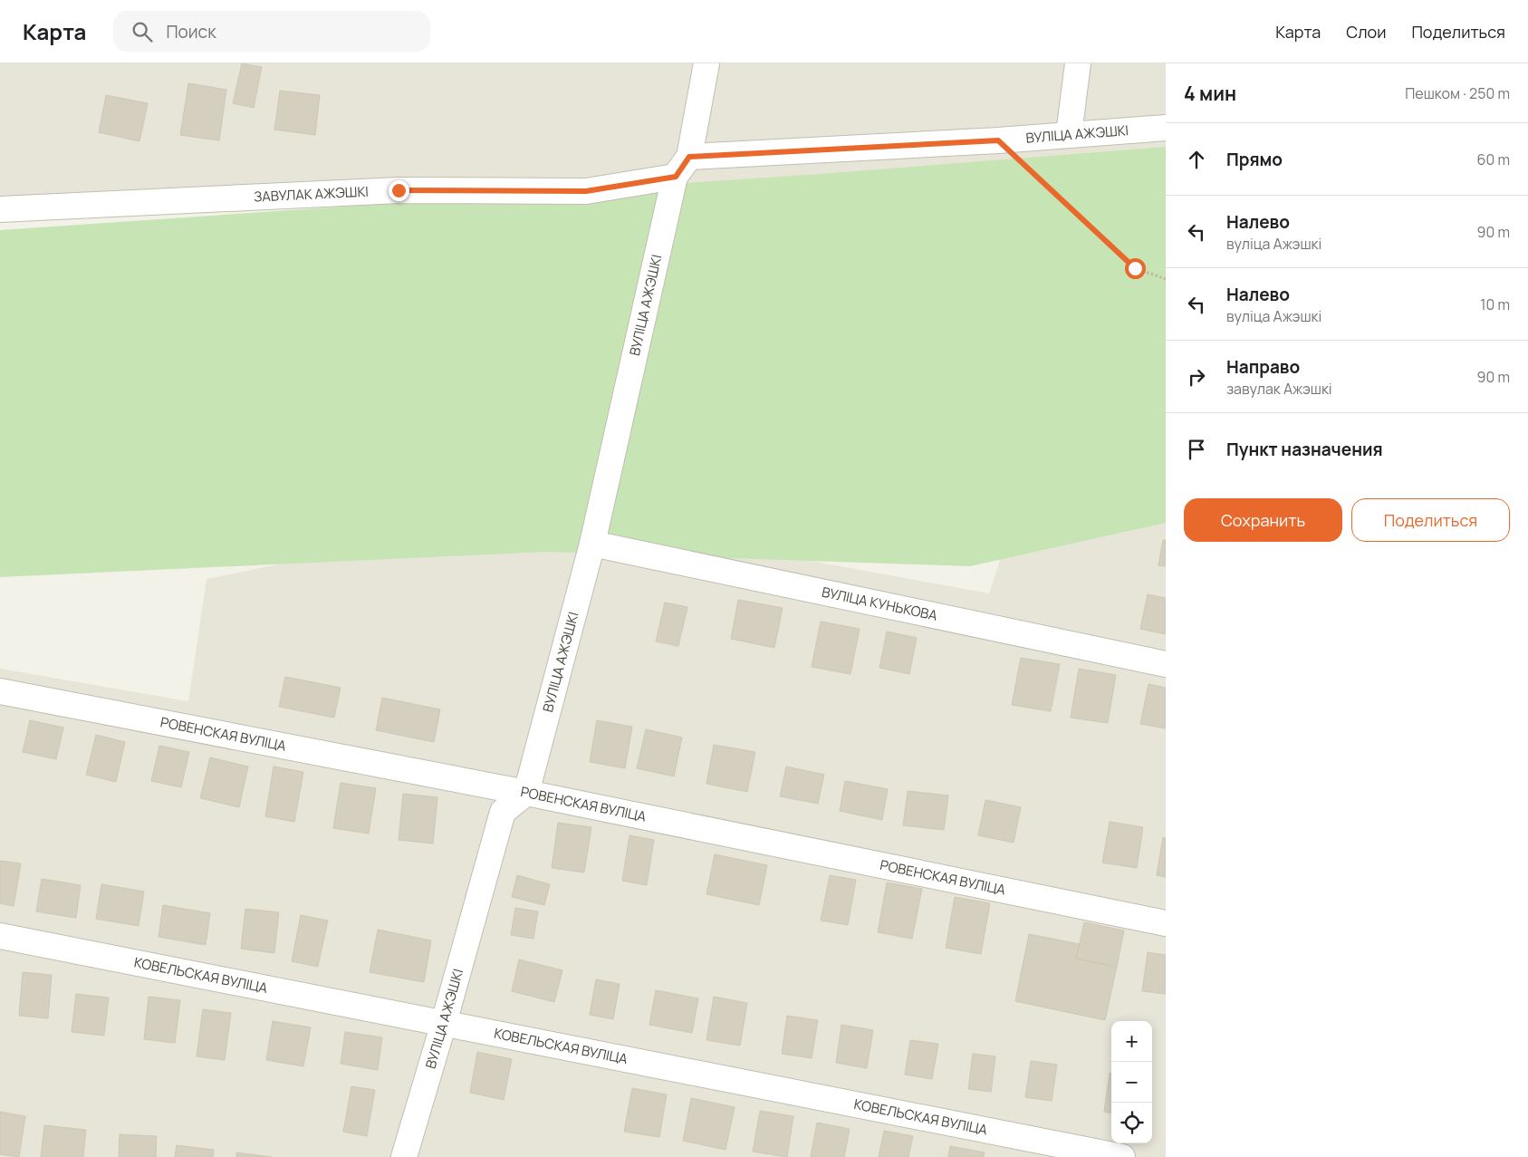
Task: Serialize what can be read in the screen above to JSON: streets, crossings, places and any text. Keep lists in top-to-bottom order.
{
  "streets": {
    "street": [
      "ВУЛІЦА АЖЭШКІ",
      "ЗАВУЛАК АЖЭШКІ",
      "ВУЛІЦА КУНЬКОВА",
      "РОВЕНСКАЯ ВУЛІЦА",
      "КОВЕЛЬСКАЯ ВУЛІЦА"
    ]
  },
  "crossings": [
    ["ВУЛІЦА АЖЭШКІ", "ЗАВУЛАК АЖЭШКІ"],
    ["ВУЛІЦА АЖЭШКІ", "ВУЛІЦА КУНЬКОВА"],
    ["ВУЛІЦА АЖЭШКІ", "РОВЕНСКАЯ ВУЛІЦА"],
    ["ВУЛІЦА АЖЭШКІ", "КОВЕЛЬСКАЯ ВУЛІЦА"]
  ],
  "page": {
    "header": "Карта",
    "search": "Поиск",
    "nav": ["Карта", "Слои", "Поделиться"],
    "heading": ["4 мин", "Пешком · 250 m"],
    "list": [
      ["Прямо", "60 m"],
      ["Налево", "вуліца Ажэшкі", "90 m"],
      ["Налево", "вуліца Ажэшкі", "10 m"],
      ["Направо", "завулак Ажэшкі", "90 m"],
      "Пункт назначения"
    ],
    "buttons": ["Сохранить", "Поделиться"],
    "map_buttons": ["+", "−"]
  }
}
